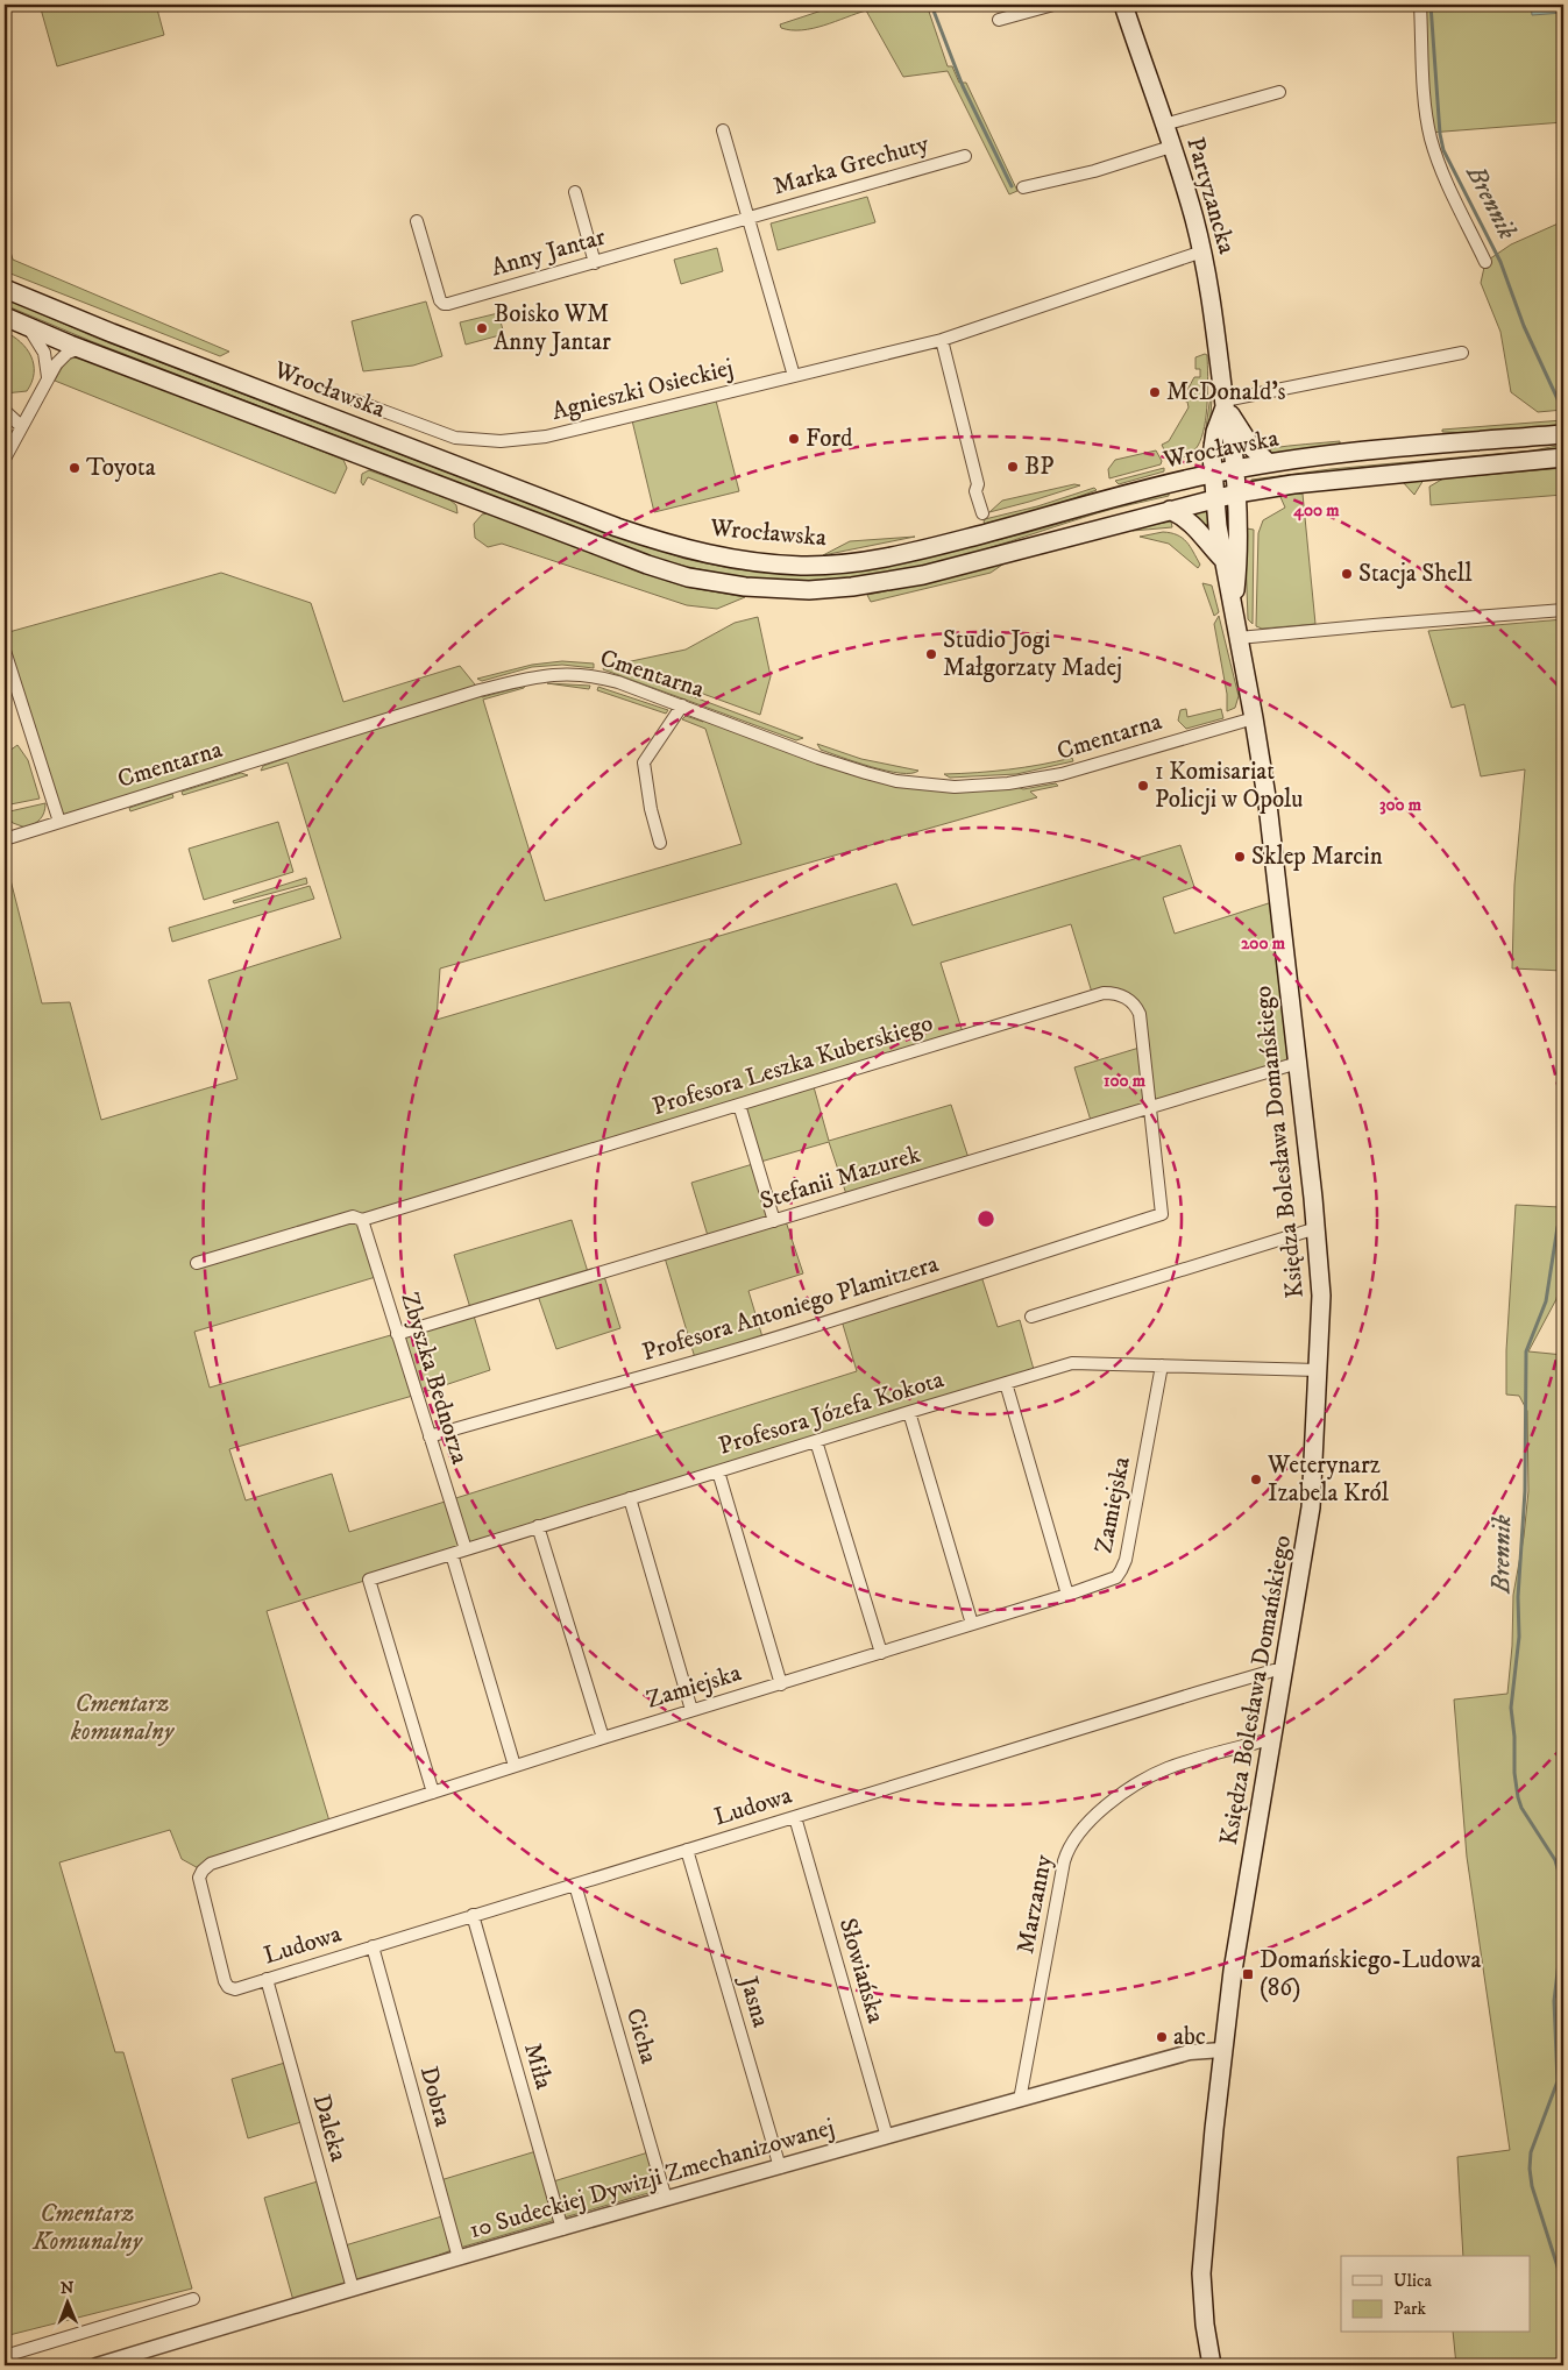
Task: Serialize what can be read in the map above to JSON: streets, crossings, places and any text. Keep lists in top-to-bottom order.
{
  "streets": {
    "main road": ["Partyzancka", "Wrocławska", "Księdza Bolesława Domańskiego"],
    "street": [
      "Marka Grechuty",
      "Anny Jantar",
      "Agnieszki Osieckiej",
      "Cmentarna",
      "Profesora Leszka Kuberskiego",
      "Stefanii Mazurek",
      "Profesora Antoniego Plamitzera",
      "Zbyszka Bednorza",
      "Profesora Józefa Kokota",
      "Zamiejska",
      "Ludowa",
      "Marzanny",
      "Słowiańska",
      "Jasna",
      "Cicha",
      "Miła",
      "Dobra",
      "Daleka",
      "10 Sudeckiej Dywizji Zmechanizowanej"
    ]
  },
  "crossings": [
    ["Marka Grechuty", "Anny Jantar"],
    ["Marka Grechuty", "Agnieszki Osieckiej"],
    ["Partyzancka", "Wrocławska"],
    ["Partyzancka", "Agnieszki Osieckiej"],
    ["Partyzancka", "Księdza Bolesława Domańskiego"],
    ["Wrocławska", "Księdza Bolesława Domańskiego"],
    ["Cmentarna", "Księdza Bolesława Domańskiego"],
    ["Profesora Leszka Kuberskiego", "Stefanii Mazurek"],
    ["Profesora Leszka Kuberskiego", "Profesora Antoniego Plamitzera"],
    ["Profesora Leszka Kuberskiego", "Zbyszka Bednorza"],
    ["Księdza Bolesława Domańskiego", "Stefanii Mazurek"],
    ["Księdza Bolesława Domańskiego", "Profesora Józefa Kokota"],
    ["Księdza Bolesława Domańskiego", "Ludowa"],
    ["Księdza Bolesława Domańskiego", "Marzanny"],
    ["Księdza Bolesława Domańskiego", "10 Sudeckiej Dywizji Zmechanizowanej"],
    ["Stefanii Mazurek", "Zbyszka Bednorza"],
    ["Profesora Antoniego Plamitzera", "Zbyszka Bednorza"],
    ["Zbyszka Bednorza", "Profesora Józefa Kokota"],
    ["Profesora Józefa Kokota", "Zamiejska"],
    ["Zamiejska", "Ludowa"],
    ["Ludowa", "Słowiańska"],
    ["Ludowa", "Jasna"],
    ["Ludowa", "Cicha"],
    ["Ludowa", "Miła"],
    ["Ludowa", "Dobra"],
    ["Ludowa", "Daleka"],
    ["Marzanny", "10 Sudeckiej Dywizji Zmechanizowanej"],
    ["Słowiańska", "10 Sudeckiej Dywizji Zmechanizowanej"],
    ["Jasna", "10 Sudeckiej Dywizji Zmechanizowanej"],
    ["Cicha", "10 Sudeckiej Dywizji Zmechanizowanej"],
    ["Miła", "10 Sudeckiej Dywizji Zmechanizowanej"],
    ["Dobra", "10 Sudeckiej Dywizji Zmechanizowanej"],
    ["Daleka", "10 Sudeckiej Dywizji Zmechanizowanej"]
  ],
  "water": ["Brennik"],
  "parks": ["Cmentarz komunalny", "Cmentarz Komunalny"],
  "places": {
    "other": [
      "Boisko WM Anny Jantar",
      "McDonald's",
      "Ford",
      "BP",
      "Toyota",
      "Stacja Shell",
      "Studio Jogi Małgorzaty Madej",
      "1 Komisariat Policji w Opolu",
      "Sklep Marcin",
      "Weterynarz Izabela Król",
      "abc"
    ],
    "transit": ["Domańskiego-Ludowa (86)"]
  },
  "legend": ["Ulica", "Park"],
  "north": "top",
  "rings": [
    "400 m",
    "300 m",
    "200 m",
    "100 m"
  ]
}
